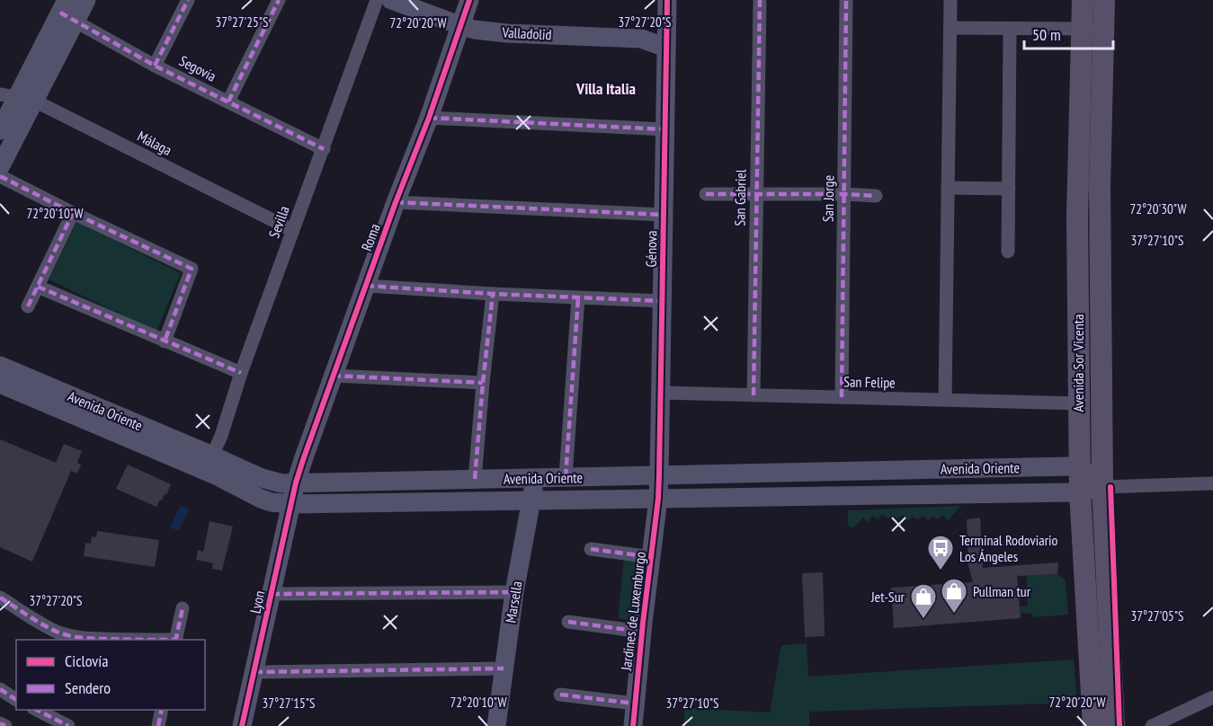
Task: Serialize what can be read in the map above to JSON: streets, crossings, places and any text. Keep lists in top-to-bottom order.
{
  "streets": {
    "main road": [
      "Valladolid",
      "Roma",
      "Génova",
      "Avenida Sor Vicenta",
      "Avenida Oriente",
      "Lyon",
      "Marsella",
      "Jardines de Luxemburgo"
    ],
    "street": [
      "Segovia",
      "Málaga",
      "San Gabriel",
      "San Jorge",
      "Sevilla",
      "San Felipe"
    ]
  },
  "crossings": [
    ["Valladolid", "Roma"],
    ["Valladolid", "Génova"],
    ["Segovia", "Sevilla"],
    ["Málaga", "Sevilla"],
    ["San Gabriel", "San Felipe"],
    ["San Jorge", "San Felipe"],
    ["Sevilla", "Avenida Oriente"],
    ["Roma", "Avenida Oriente"],
    ["Roma", "Lyon"],
    ["Génova", "San Felipe"],
    ["Génova", "Avenida Oriente"],
    ["Génova", "Jardines de Luxemburgo"],
    ["Avenida Sor Vicenta", "San Felipe"],
    ["Avenida Sor Vicenta", "Avenida Oriente"],
    ["Avenida Oriente", "Lyon"],
    ["Avenida Oriente", "Marsella"],
    ["Avenida Oriente", "Jardines de Luxemburgo"]
  ],
  "districts": ["Villa Italia"],
  "places": {
    "bus stop": ["Terminal Rodoviario Los Ángeles"],
    "shop": ["Pullman tur", "Jet-Sur"]
  },
  "legend": ["Ciclovía", "Sendero"],
  "scale_bar": "50 m",
  "coordinates": [
    "37°27'25\"S",
    "37°27'20\"S",
    "72°20'20\"W",
    "72°20'30\"W",
    "72°20'10\"W",
    "37°27'10\"S",
    "37°27'05\"S",
    "37°27'15\"S"
  ]
}
